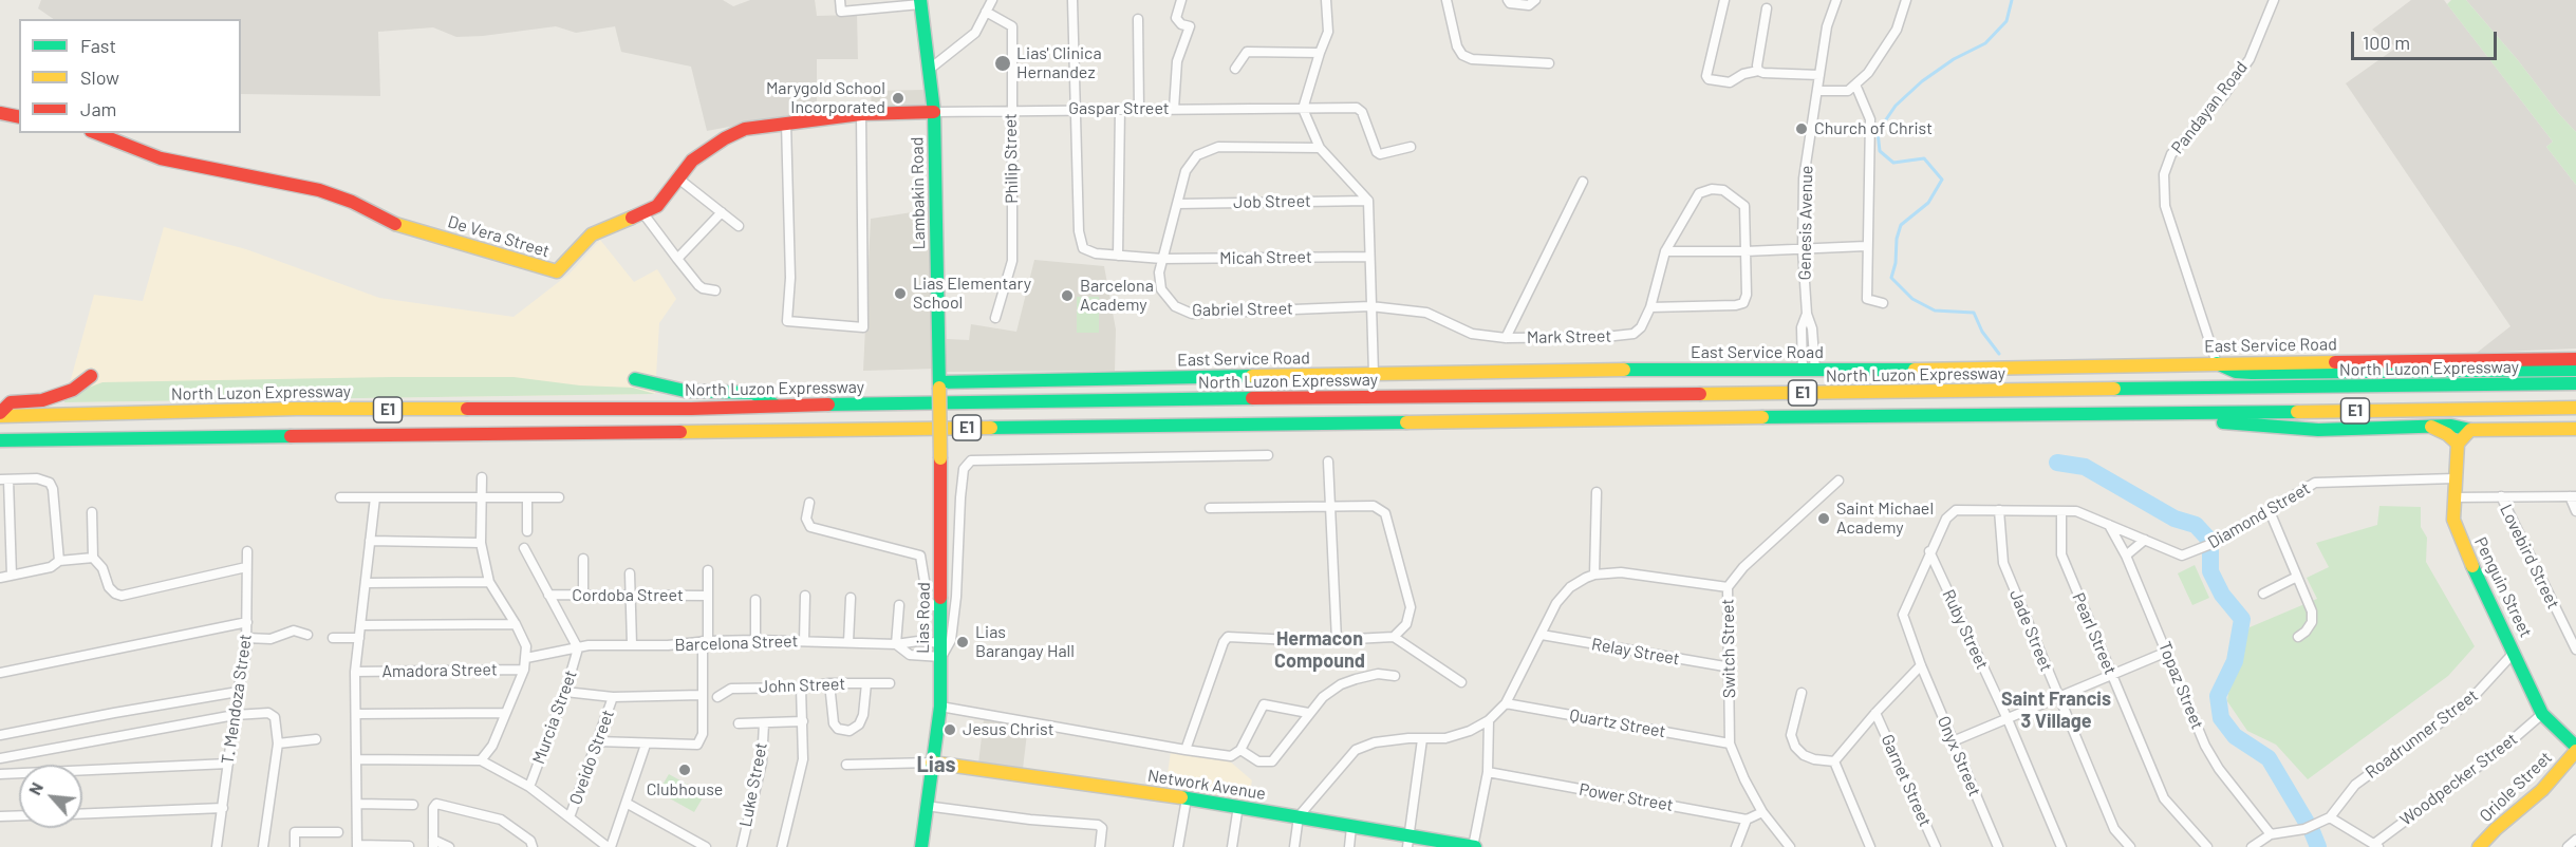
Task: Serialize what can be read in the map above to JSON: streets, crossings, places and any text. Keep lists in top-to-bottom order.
{
  "streets": {
    "main road": [
      "Lambakin Road",
      "De Vera Street",
      "East Service Road",
      "North Luzon Expressway",
      "E1",
      "Penguin Street",
      "Lias Road",
      "Network Avenue",
      "Oriole Street"
    ],
    "street": [
      "Pandayan Road",
      "Gaspar Street",
      "Philip Street",
      "Job Street",
      "Genesis Avenue",
      "Micah Street",
      "Gabriel Street",
      "Mark Street",
      "Diamond Street",
      "Lovebird Street",
      "Cordoba Street",
      "Ruby Street",
      "Jade Street",
      "Pearl Street",
      "Barcelona Street",
      "Switch Street",
      "Relay Street",
      "Amadora Street",
      "John Street",
      "Topaz Street",
      "T. Mendoza Street",
      "Murcia Street",
      "Quartz Street",
      "Roadrunner Street",
      "Onyx Street",
      "Oveido Street",
      "Woodpecker Street",
      "Garnet Street",
      "Luke Street",
      "Power Street"
    ]
  },
  "crossings": [
    ["Pandayan Road", "East Service Road"],
    ["Gaspar Street", "Philip Street"],
    ["Gaspar Street", "Lambakin Road"],
    ["Gaspar Street", "De Vera Street"],
    ["Gaspar Street", "Micah Street"],
    ["Lambakin Road", "De Vera Street"],
    ["Lambakin Road", "East Service Road"],
    ["Lambakin Road", "Lias Road"],
    ["Job Street", "Gabriel Street"],
    ["Genesis Avenue", "East Service Road"],
    ["Micah Street", "Gabriel Street"],
    ["Gabriel Street", "Mark Street"],
    ["East Service Road", "Lias Road"],
    ["Diamond Street", "Penguin Street"],
    ["Diamond Street", "Ruby Street"],
    ["Diamond Street", "Jade Street"],
    ["Diamond Street", "Pearl Street"],
    ["Diamond Street", "Topaz Street"],
    ["Diamond Street", "Onyx Street"],
    ["Penguin Street", "Roadrunner Street"],
    ["Penguin Street", "Woodpecker Street"],
    ["Penguin Street", "Oriole Street"],
    ["Cordoba Street", "Murcia Street"],
    ["Lias Road", "Barcelona Street"],
    ["Lias Road", "Network Avenue"],
    ["Barcelona Street", "Murcia Street"],
    ["Switch Street", "Relay Street"],
    ["Switch Street", "Quartz Street"]
  ],
  "districts": ["Hermacon Compound", "Saint Francis 3 Village", "Lias"],
  "places": [
    "Lias' Clinica Hernandez",
    "Marygold School Incorporated",
    "Church of Christ",
    "Lias Elementary School",
    "Barcelona Academy",
    "Saint Michael Academy",
    "Lias Barangay Hall",
    "Jesus Christ",
    "Clubhouse"
  ],
  "legend": ["Fast", "Slow", "Jam"],
  "scale_bar": "100 m",
  "north": "top left"
}
